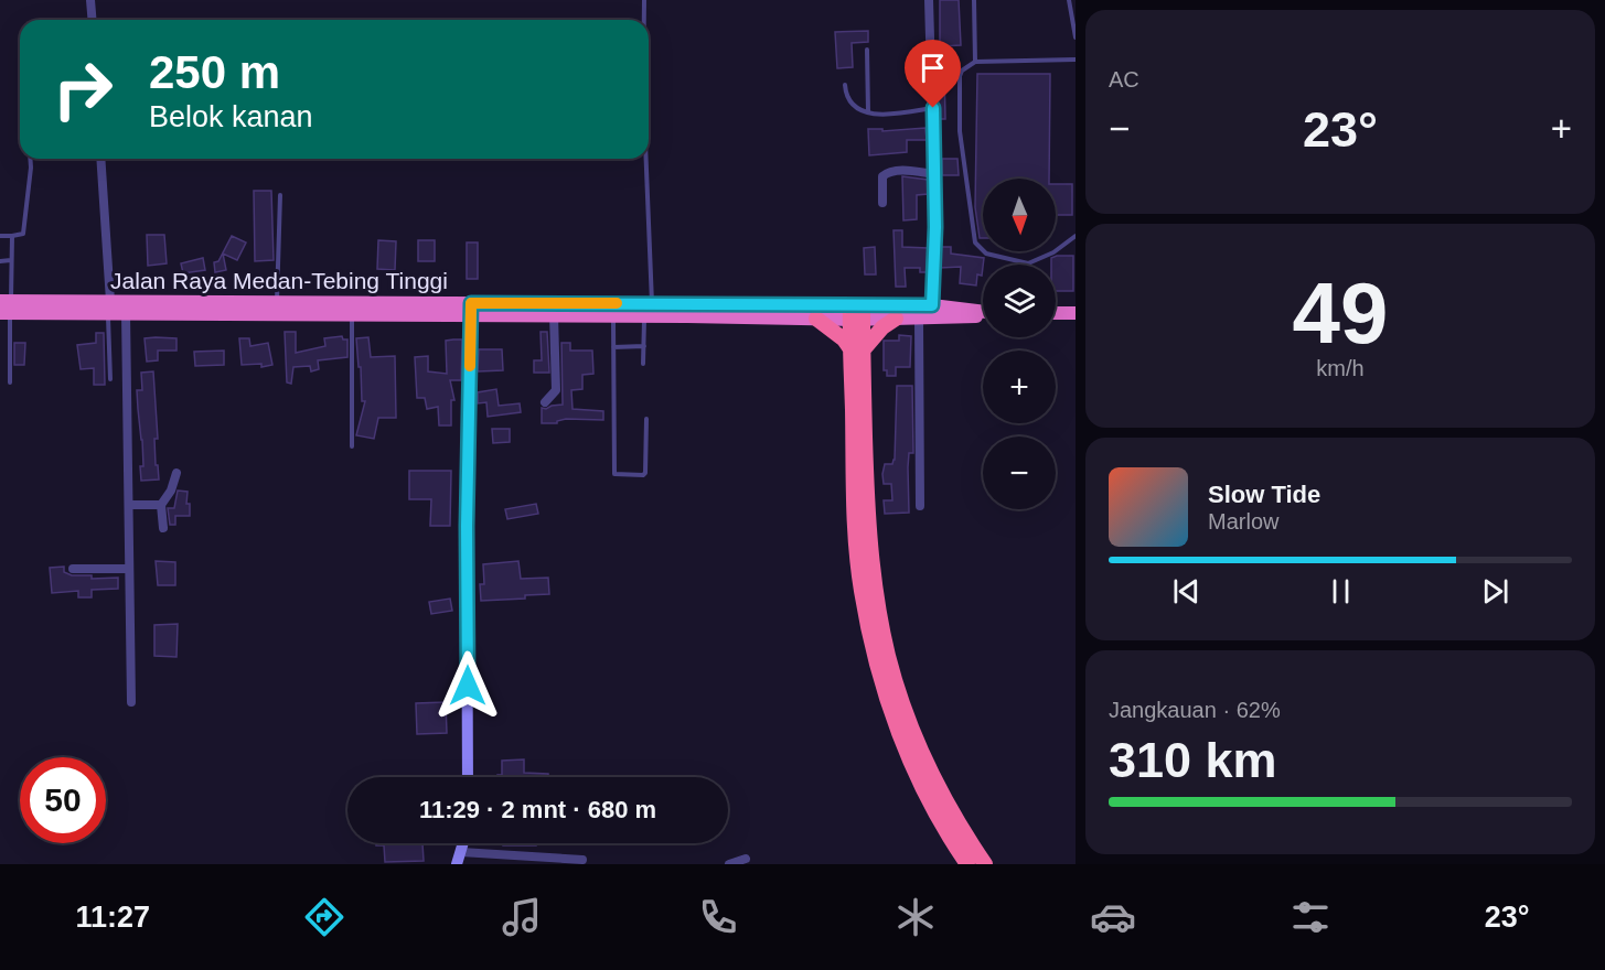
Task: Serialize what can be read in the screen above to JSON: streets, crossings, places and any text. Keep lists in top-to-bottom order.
{
  "streets": {
    "highway": ["Jalan Raya Medan-Tebing Tinggi"]
  },
  "north": "bottom",
  "page": {
    "tile": [
      "AC",
      ["49", "km/h"],
      ["Jangkauan · 62%", "310 km"]
    ],
    "turn": ["250 m", "Belok kanan"],
    "heat": ["−", "23°", "+"],
    "map_buttons": ["+", "−"],
    "song": ["Slow Tide", "Marlow"],
    "limit": "50",
    "trip": "11:29 · 2 mnt · 680 m",
    "tabs": ["11:27", "23°"]
  }
}
